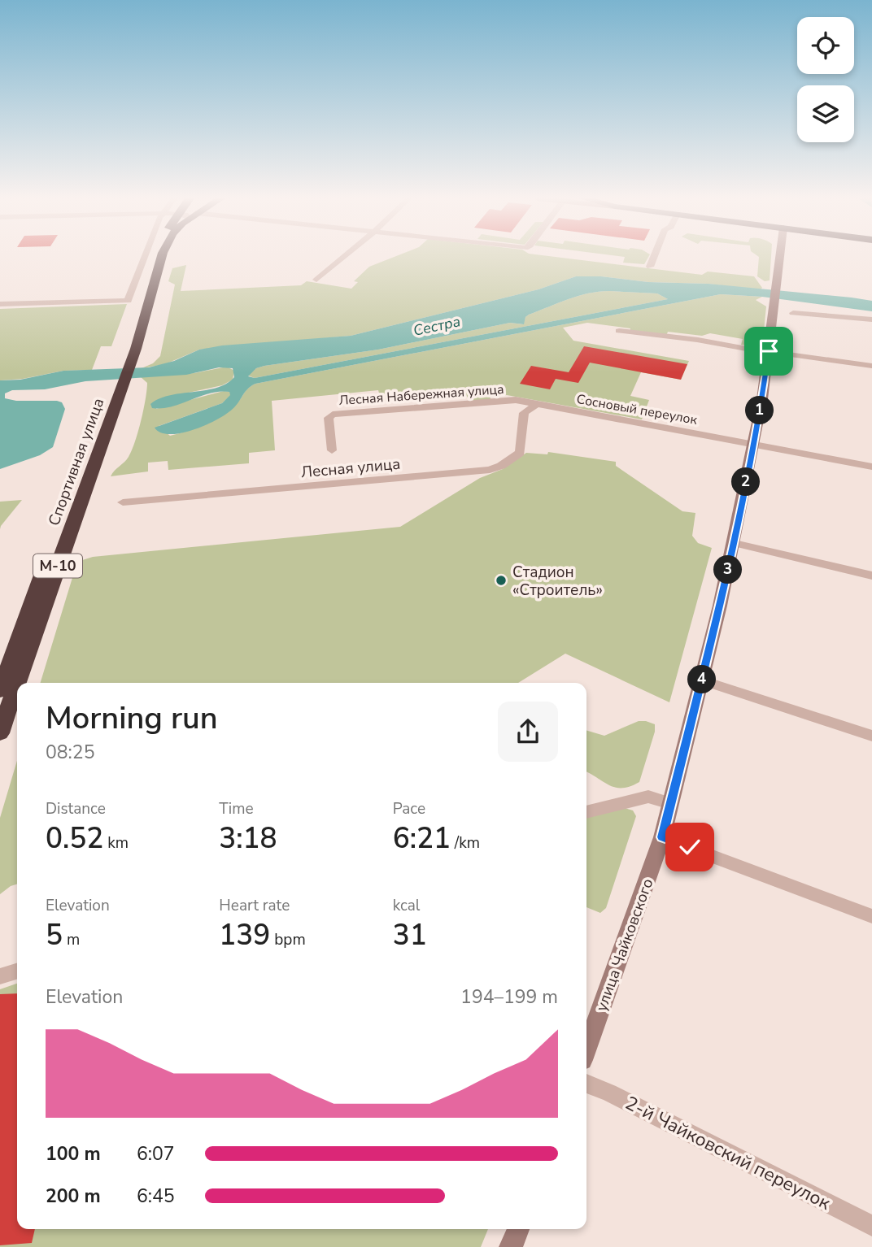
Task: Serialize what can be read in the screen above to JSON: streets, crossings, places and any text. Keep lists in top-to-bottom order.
{
  "streets": {
    "highway": ["Спортивная улица", "М-10"],
    "street": [
      "Лесная Набережная улица",
      "Сосновый переулок",
      "Лесная улица",
      "улица Чайковского",
      "2-й Чайковский переулок"
    ]
  },
  "crossings": [
    ["Лесная Набережная улица", "Сосновый переулок"],
    ["Сосновый переулок", "Лесная улица"],
    ["Сосновый переулок", "улица Чайковского"]
  ],
  "water": ["Сестра"],
  "places": ["Стадион «Строитель»"],
  "page": {
    "pins": [
      "1",
      "2",
      "3",
      "4"
    ],
    "heading": ["Morning run", "08:25"],
    "stats": [
      ["Distance", "0.52 km"],
      ["Time", "3:18"],
      ["Pace", "6:21 /km"],
      ["Elevation", "5 m"],
      ["Heart rate", "139 bpm"],
      ["kcal", "31"]
    ],
    "chart": ["Elevation", "194–199 m"],
    "list": [
      {
        "name": "100 m",
        "note": "6:07"
      },
      {
        "name": "200 m",
        "note": "6:45"
      }
    ]
  }
}
